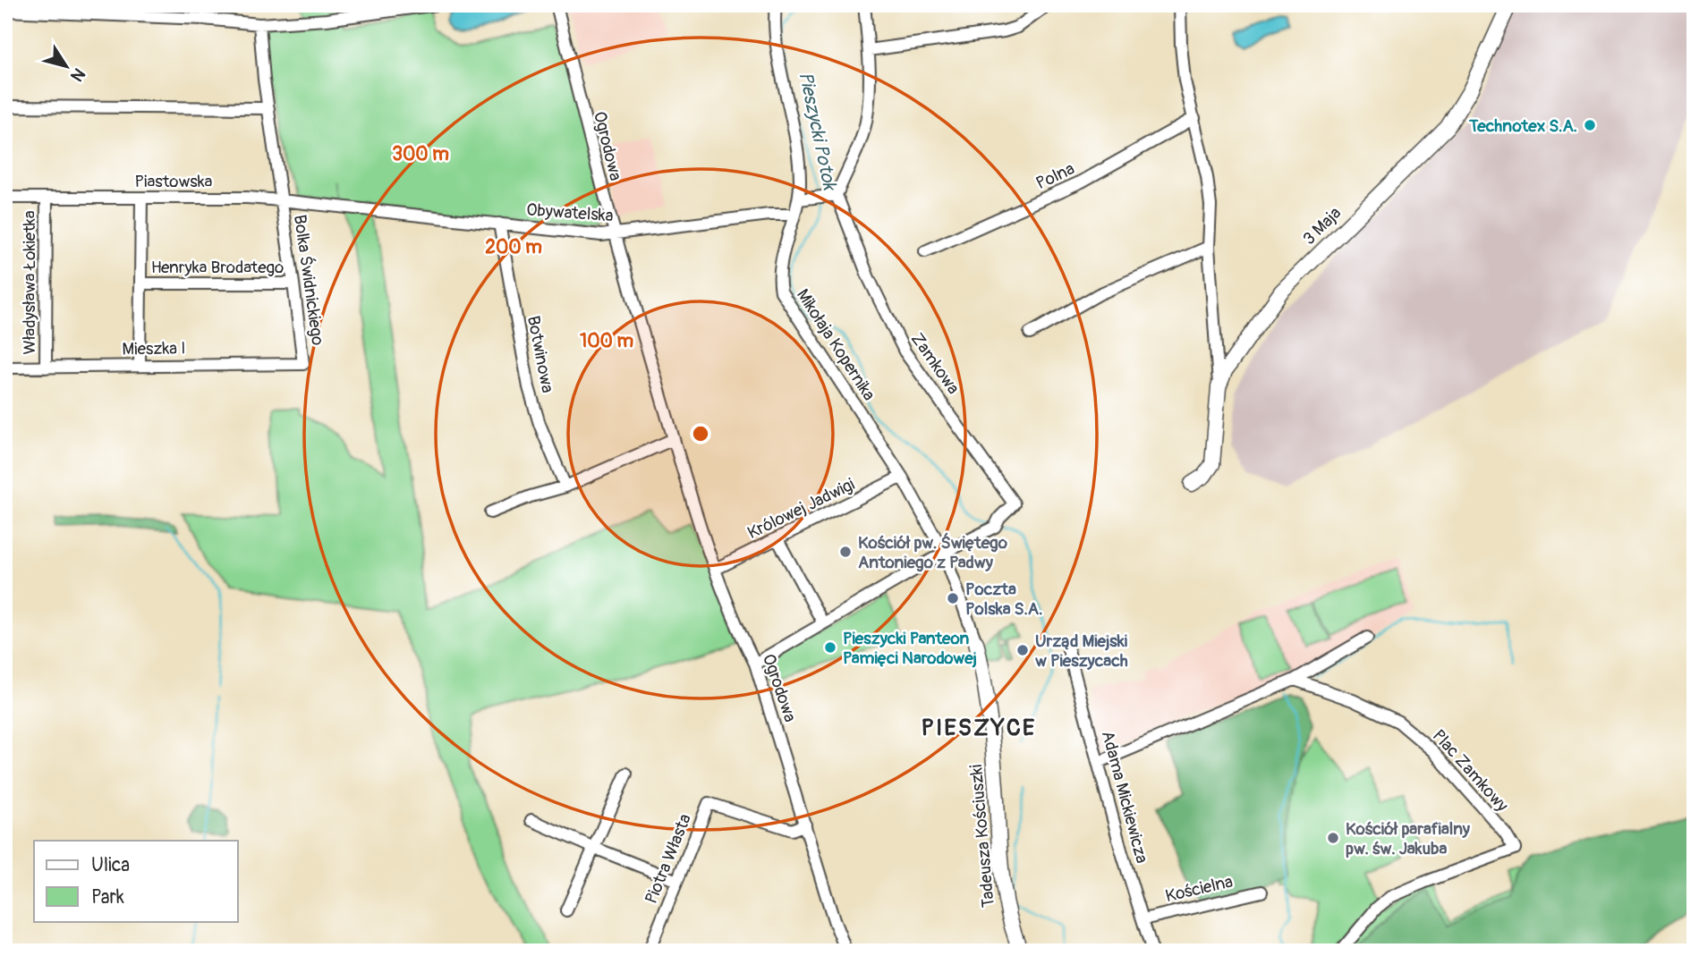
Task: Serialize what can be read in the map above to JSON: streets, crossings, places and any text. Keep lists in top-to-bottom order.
{
  "streets": {
    "main road": ["3 Maja", "Tadeusza Kościuszki"],
    "street": [
      "Ogrodowa",
      "Polna",
      "Piastowska",
      "Obywatelska",
      "Henryka Brodatego",
      "Bolka Świdnickiego",
      "Władysława Łokietka",
      "Mikołaja Kopernika",
      "Mieszka I",
      "Botwinowa",
      "Zamkowa",
      "Królowej Jadwigi",
      "Plac Zamkowy",
      "Adama Mickiewicza",
      "Piotra Własta",
      "Kościelna"
    ]
  },
  "crossings": [
    ["Ogrodowa", "Obywatelska"],
    ["Ogrodowa", "Królowej Jadwigi"],
    ["Ogrodowa", "Piotra Własta"],
    ["Piastowska", "Obywatelska"],
    ["Piastowska", "Bolka Świdnickiego"],
    ["Piastowska", "Władysława Łokietka"],
    ["Obywatelska", "Mikołaja Kopernika"],
    ["Obywatelska", "Botwinowa"],
    ["Henryka Brodatego", "Bolka Świdnickiego"],
    ["Bolka Świdnickiego", "Mieszka I"],
    ["Władysława Łokietka", "Mieszka I"],
    ["Mikołaja Kopernika", "Zamkowa"],
    ["Mikołaja Kopernika", "Królowej Jadwigi"],
    ["Mikołaja Kopernika", "Tadeusza Kościuszki"],
    ["Adama Mickiewicza", "Kościelna"]
  ],
  "districts": ["PIESZYCE"],
  "water": ["Pieszycki Potok"],
  "places": [
    "Technotex S.A.",
    "Kościół pw. Świętego Antoniego z Padwy",
    "Poczta Polska S.A.",
    "Pieszycki Panteon Pamięci Narodowej",
    "Urząd Miejski w Pieszycach",
    "Kościół parafialny pw. św. Jakuba"
  ],
  "legend": ["Ulica", "Park"],
  "north": "bottom right",
  "rings": ["300 m", "200 m", "100 m"]
}
